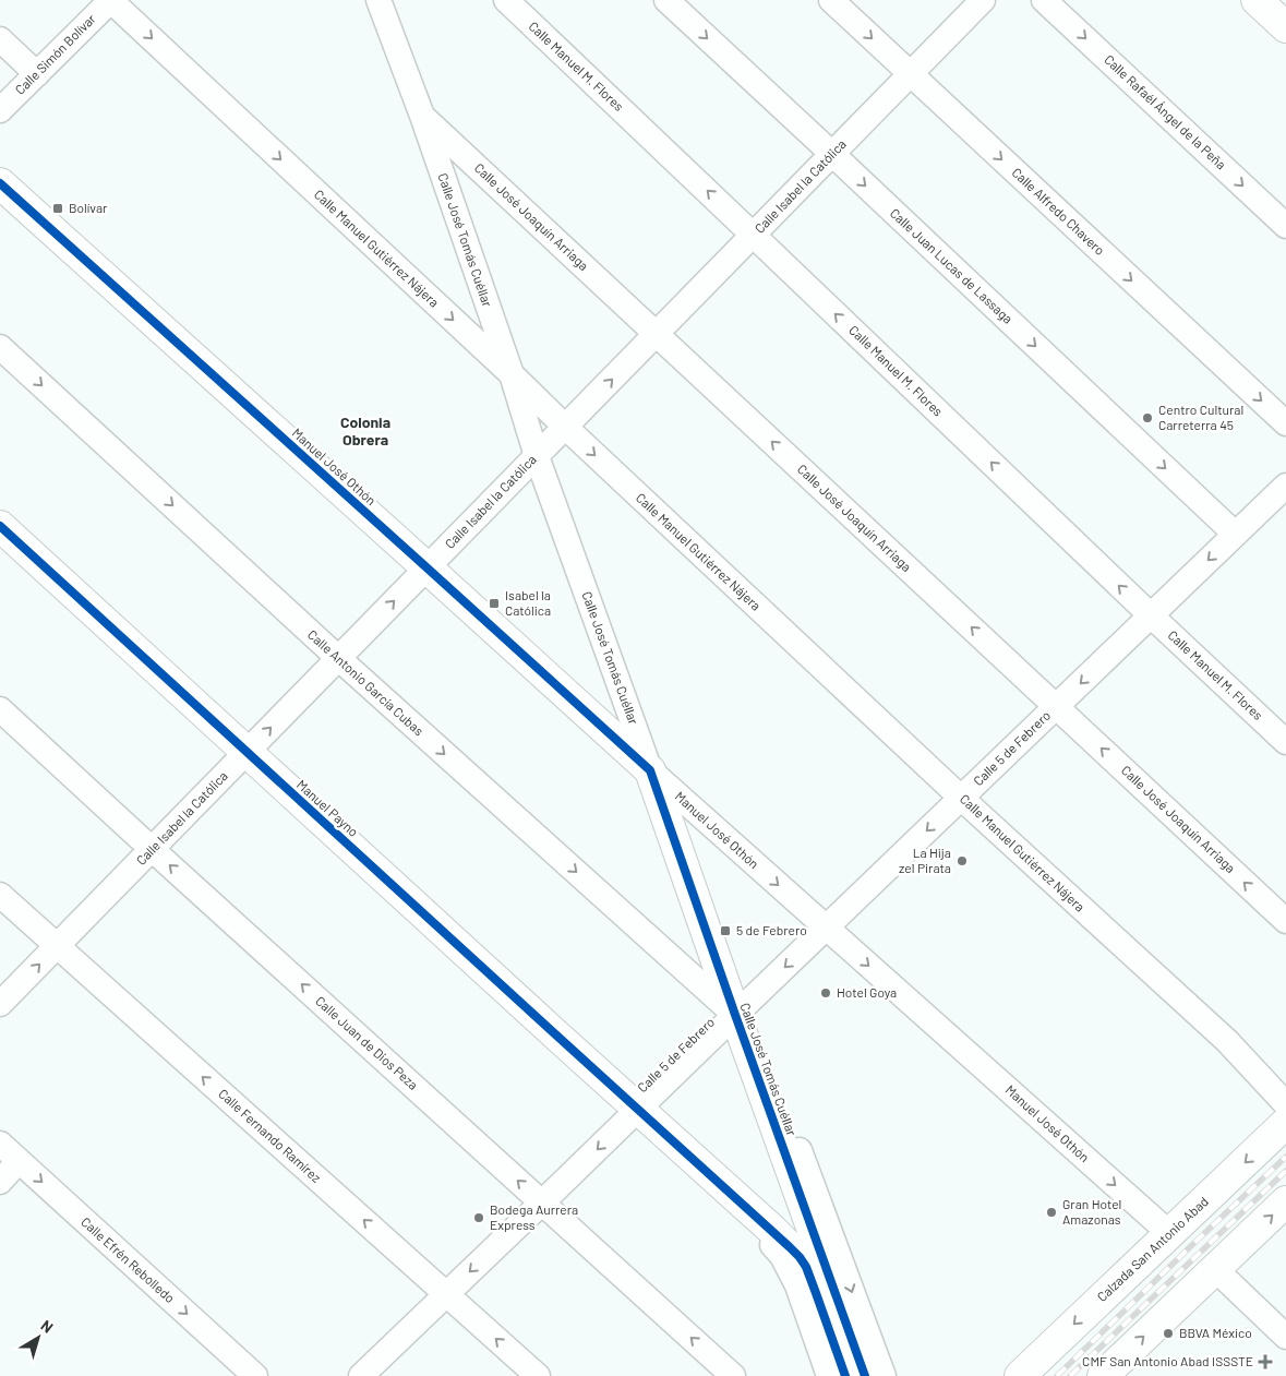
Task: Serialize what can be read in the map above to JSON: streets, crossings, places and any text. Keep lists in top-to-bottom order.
{
  "streets": {
    "main road": [
      "Calle José Tomás Cuéllar",
      "Manuel José Othón",
      "Manuel Payno",
      "Calzada San Antonio Abad"
    ],
    "street": [
      "Calle Simón Bolívar",
      "Calle Manuel M. Flores",
      "Calle Rafaél Ángel de la Peña",
      "Calle Isabel la Católica",
      "Calle Alfredo Chavero",
      "Calle José Joaquín Arriaga",
      "Calle Manuel Gutiérrez Nájera",
      "Calle Juan Lucas de Lassaga",
      "Calle Antonio García Cubas",
      "Calle 5 de Febrero",
      "Calle Juan de Dios Peza",
      "Calle Fernando Ramírez",
      "Calle Efrén Rebolledo"
    ]
  },
  "crossings": [
    ["Calle Simón Bolívar", "Calle Manuel Gutiérrez Nájera"],
    ["Calle Manuel M. Flores", "Calle Isabel la Católica"],
    ["Calle Manuel M. Flores", "Calle 5 de Febrero"],
    ["Calle Isabel la Católica", "Calle Alfredo Chavero"],
    ["Calle Isabel la Católica", "Calle José Joaquín Arriaga"],
    ["Calle Isabel la Católica", "Calle José Tomás Cuéllar"],
    ["Calle Isabel la Católica", "Calle Manuel Gutiérrez Nájera"],
    ["Calle Isabel la Católica", "Calle Juan Lucas de Lassaga"],
    ["Calle Isabel la Católica", "Manuel José Othón"],
    ["Calle Isabel la Católica", "Calle Antonio García Cubas"],
    ["Calle Isabel la Católica", "Manuel Payno"],
    ["Calle Isabel la Católica", "Calle Juan de Dios Peza"],
    ["Calle Isabel la Católica", "Calle Fernando Ramírez"],
    ["Calle José Joaquín Arriaga", "Calle José Tomás Cuéllar"],
    ["Calle José Joaquín Arriaga", "Calle 5 de Febrero"],
    ["Calle José Tomás Cuéllar", "Calle Manuel Gutiérrez Nájera"],
    ["Calle José Tomás Cuéllar", "Manuel José Othón"],
    ["Calle José Tomás Cuéllar", "Calle Antonio García Cubas"],
    ["Calle José Tomás Cuéllar", "Calle 5 de Febrero"],
    ["Calle Manuel Gutiérrez Nájera", "Calle 5 de Febrero"],
    ["Calle Juan Lucas de Lassaga", "Calle 5 de Febrero"],
    ["Manuel José Othón", "Calle 5 de Febrero"],
    ["Manuel José Othón", "Calzada San Antonio Abad"],
    ["Calle Antonio García Cubas", "Calle 5 de Febrero"],
    ["Calle 5 de Febrero", "Manuel Payno"],
    ["Calle 5 de Febrero", "Calle Juan de Dios Peza"],
    ["Calle 5 de Febrero", "Calle Fernando Ramírez"]
  ],
  "one_way": [
    "Calle Manuel M. Flores",
    "Calle Rafaél Ángel de la Peña",
    "Calle Alfredo Chavero",
    "Calle José Joaquín Arriaga",
    "Calle Manuel Gutiérrez Nájera",
    "Calle Juan Lucas de Lassaga",
    "Manuel José Othón",
    "Calle Antonio García Cubas",
    "Calle 5 de Febrero",
    "Calle Juan de Dios Peza",
    "Calle Fernando Ramírez",
    "Calle Efrén Rebolledo"
  ],
  "districts": ["Colonia Obrera"],
  "places": {
    "transit": ["Bolívar", "Isabel la Católica", "5 de Febrero"],
    "other": [
      "Centro Cultural Carreterra 45",
      "La Hija zel Pirata",
      "Hotel Goya",
      "Gran Hotel Amazonas",
      "Bodega Aurrera Express",
      "BBVA México"
    ],
    "health": ["CMF San Antonio Abad ISSSTE"]
  },
  "north": "top right"
}
